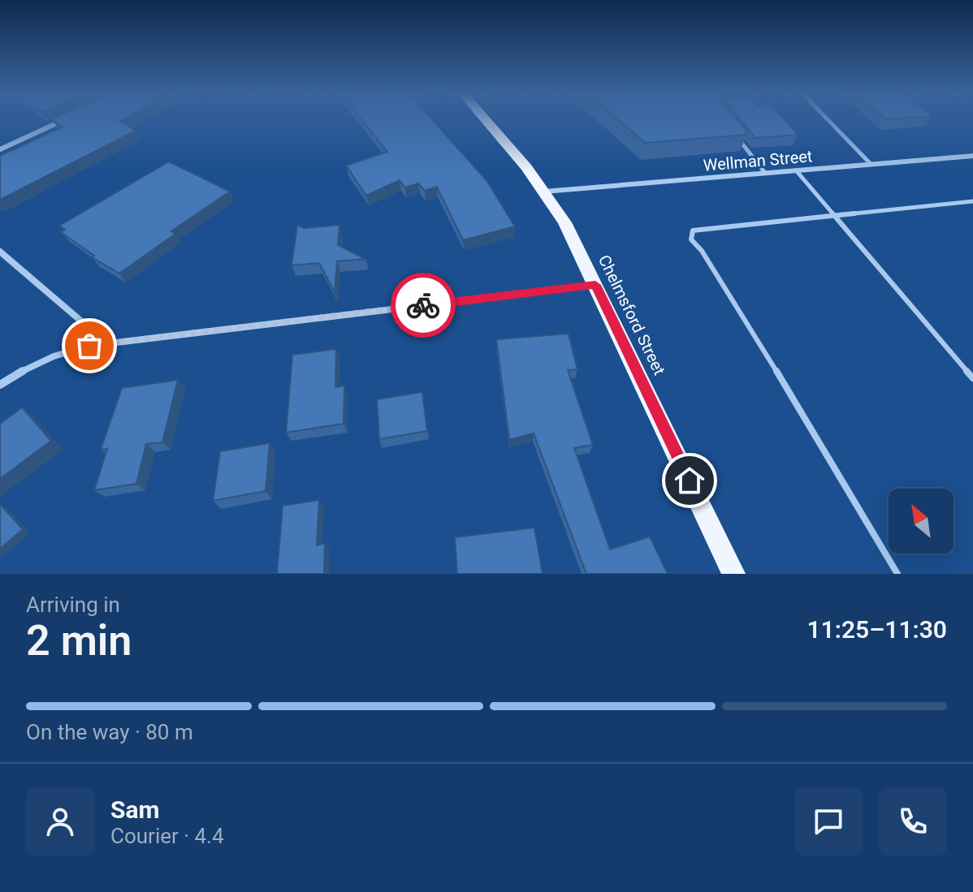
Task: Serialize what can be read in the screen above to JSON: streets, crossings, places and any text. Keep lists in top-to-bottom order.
{
  "streets": {
    "main road": ["Chelmsford Street"],
    "street": ["Wellman Street"]
  },
  "crossings": [
    ["Wellman Street", "Chelmsford Street"]
  ],
  "north": "top left",
  "page": {
    "heading": ["2 min", "Arriving in", "11:25–11:30"],
    "panel": ["Sam", "Courier · 4.4"],
    "bar": "On the way · 80 m"
  }
}
